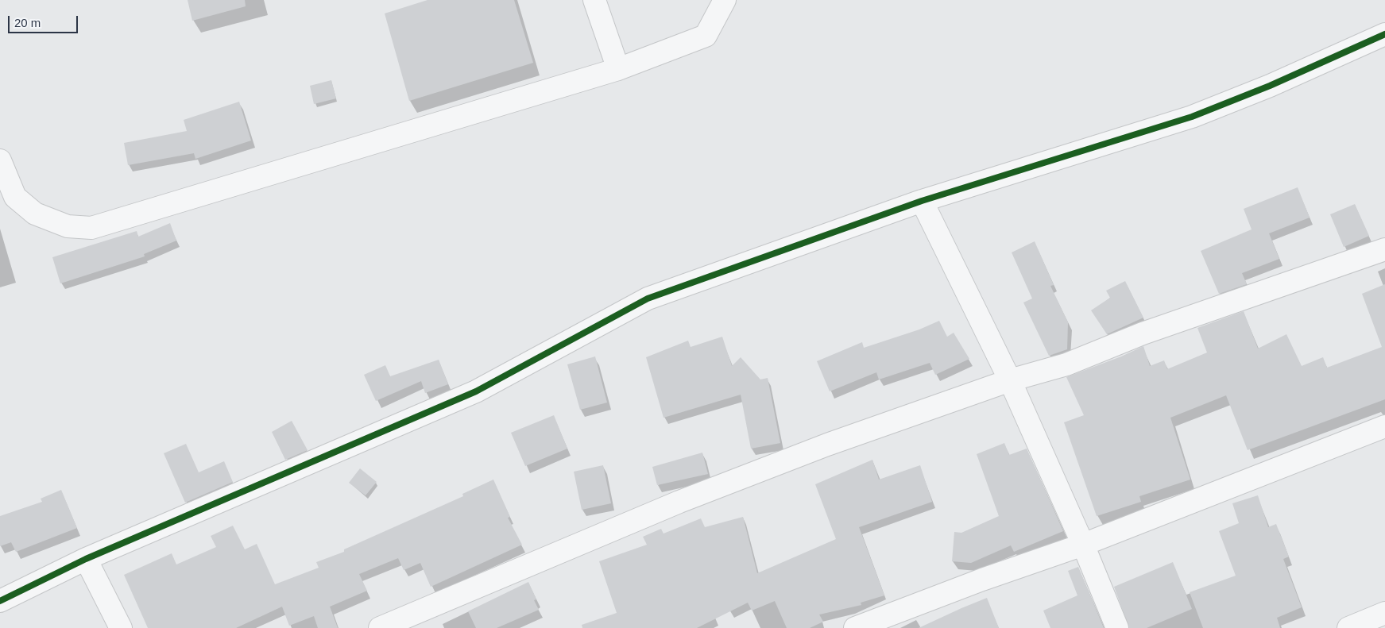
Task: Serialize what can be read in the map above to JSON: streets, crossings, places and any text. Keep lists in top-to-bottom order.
{
  "scale_bar": "20 m"
}
